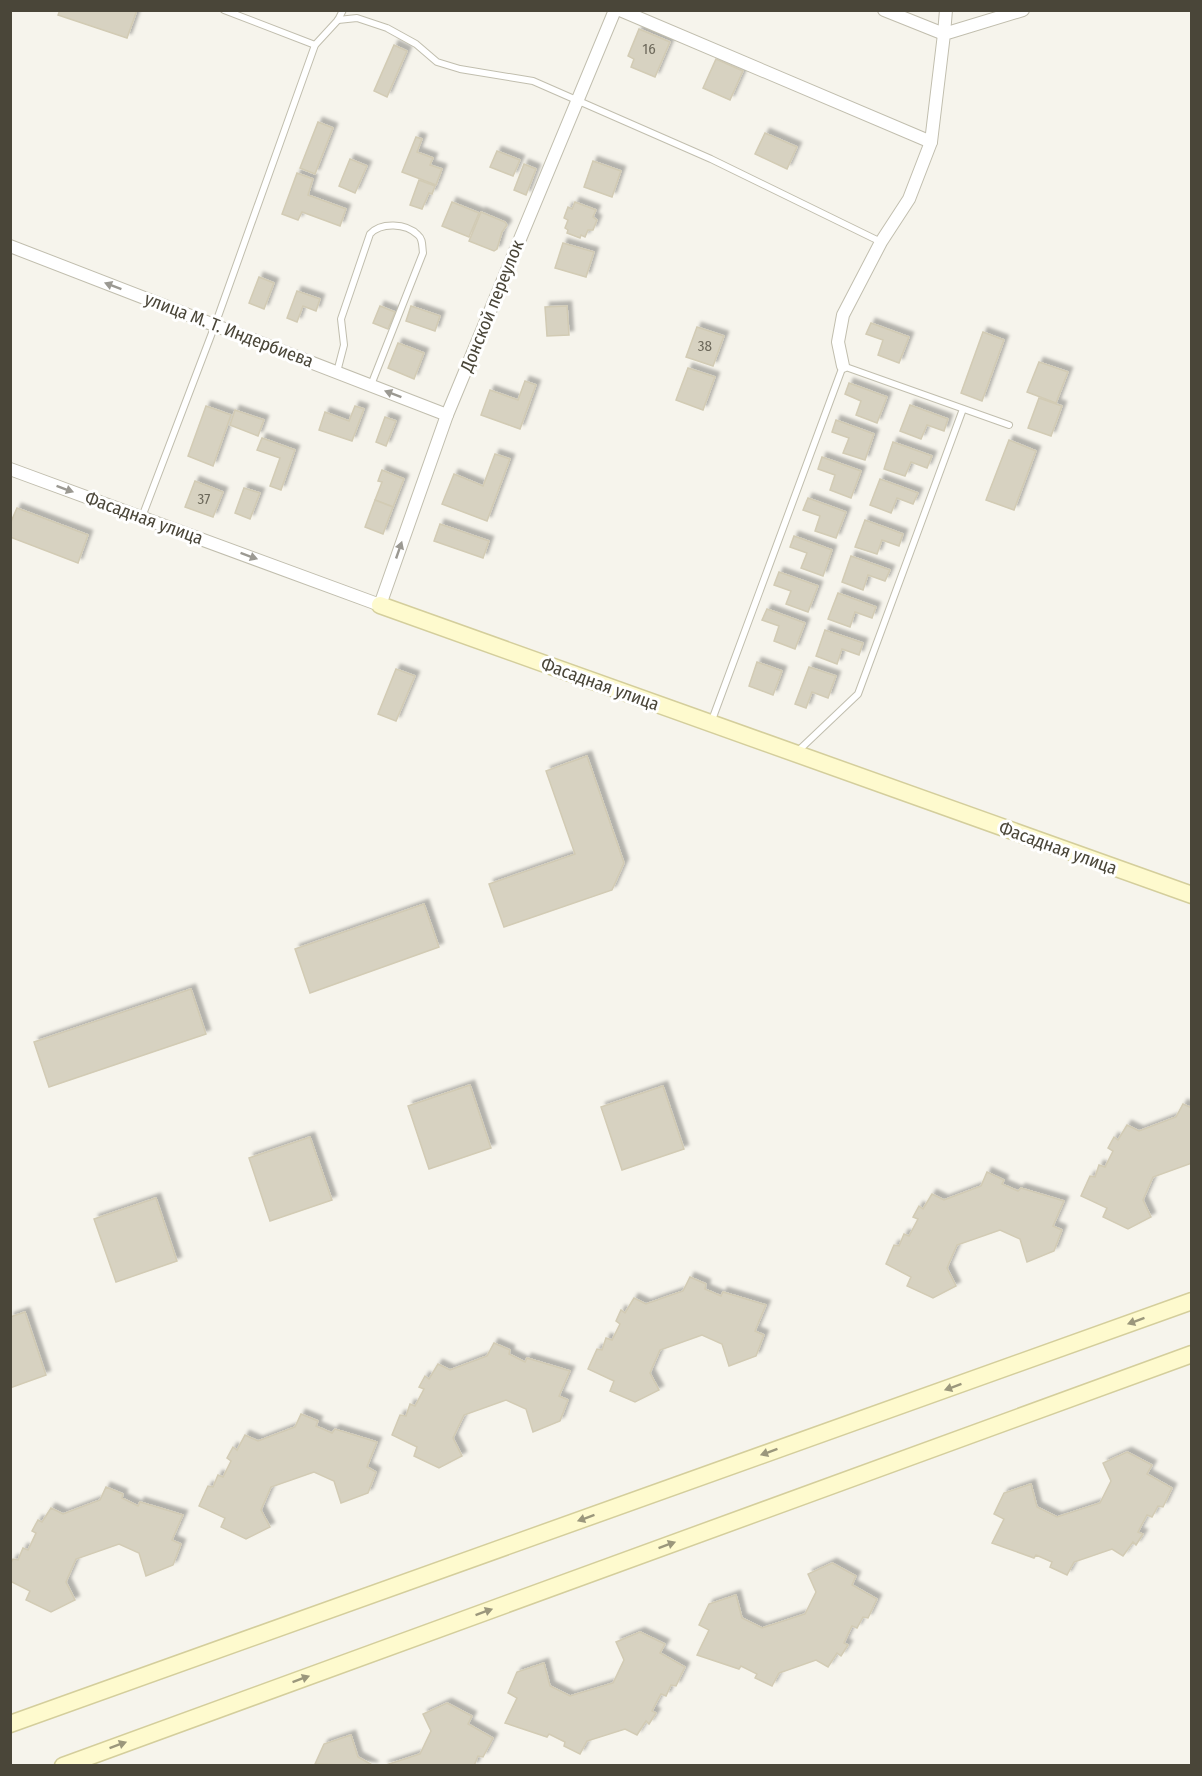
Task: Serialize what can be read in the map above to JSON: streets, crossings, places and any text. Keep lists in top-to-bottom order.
{
  "streets": {
    "main road": ["Фасадная улица"],
    "street": ["Донской переулок", "улица М. Т. Индербиева"]
  },
  "crossings": [
    ["Донской переулок", "улица М. Т. Индербиева"],
    ["Донской переулок", "Фасадная улица"]
  ],
  "one_way": ["улица М. Т. Индербиева"],
  "house_numbers": ["16", "38", "37"]
}
